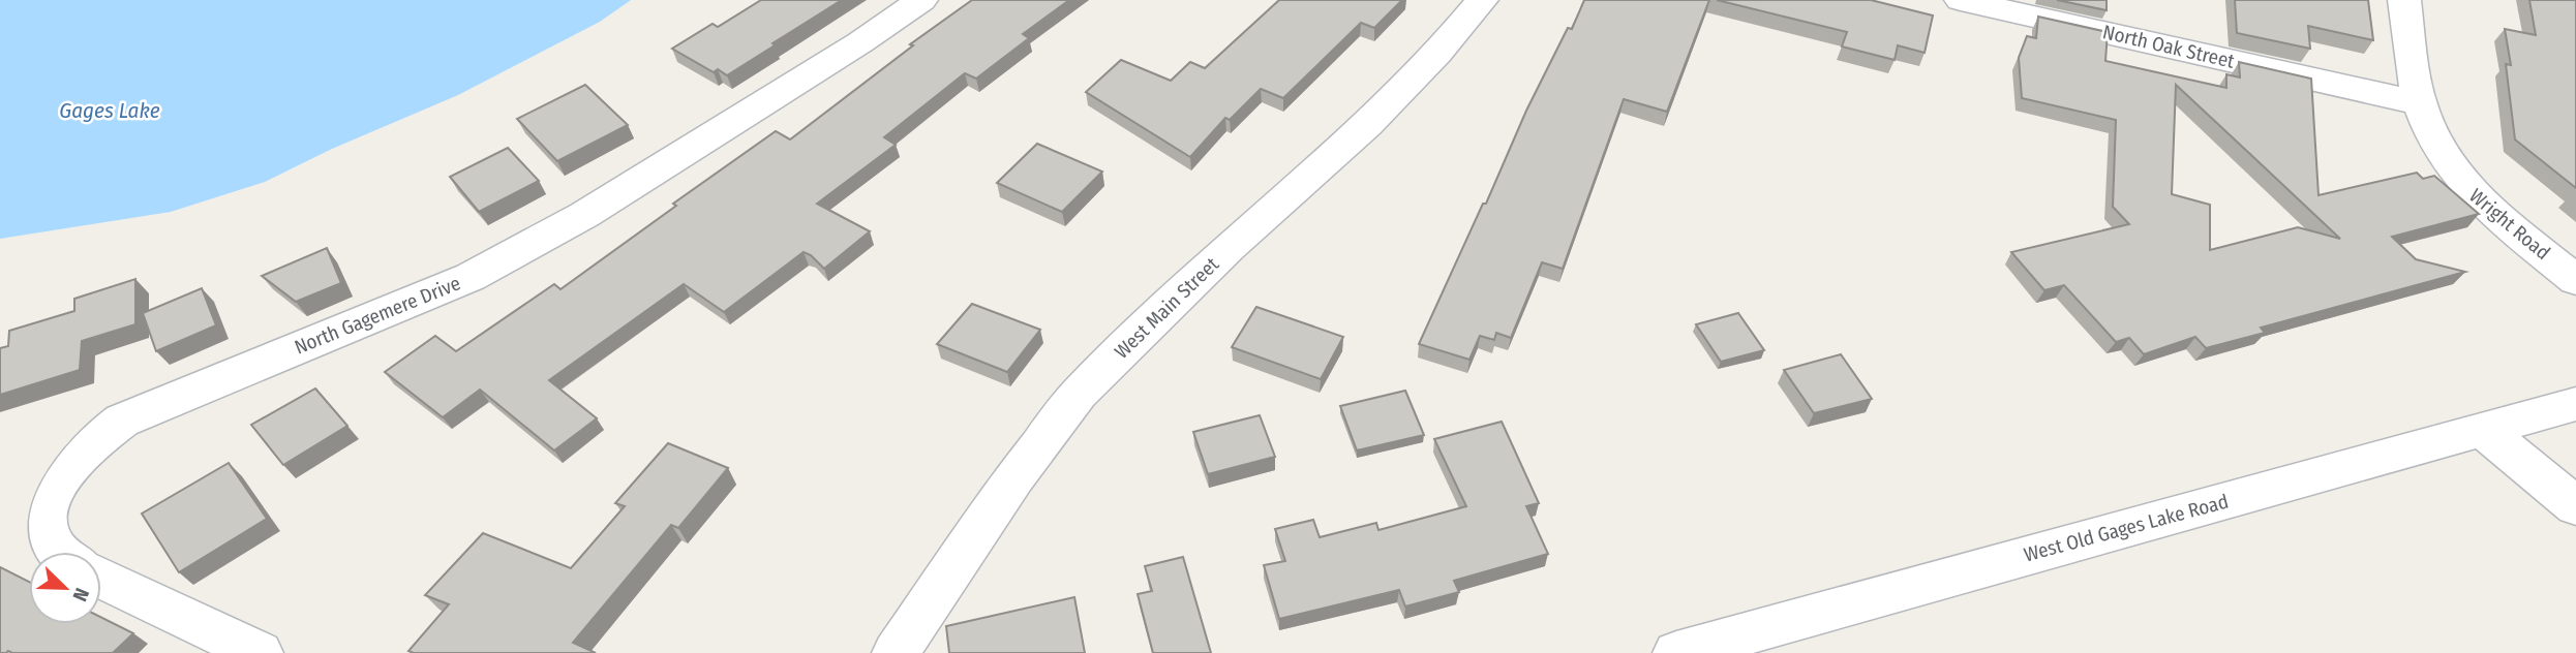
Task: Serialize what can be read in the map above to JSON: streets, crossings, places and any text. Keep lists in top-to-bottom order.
{
  "streets": {
    "street": [
      "North Oak Street",
      "Wright Road",
      "West Main Street",
      "North Gagemere Drive",
      "West Old Gages Lake Road"
    ]
  },
  "crossings": [
    ["North Oak Street", "Wright Road"]
  ],
  "water": ["Gages Lake"],
  "north": "bottom right"
}
